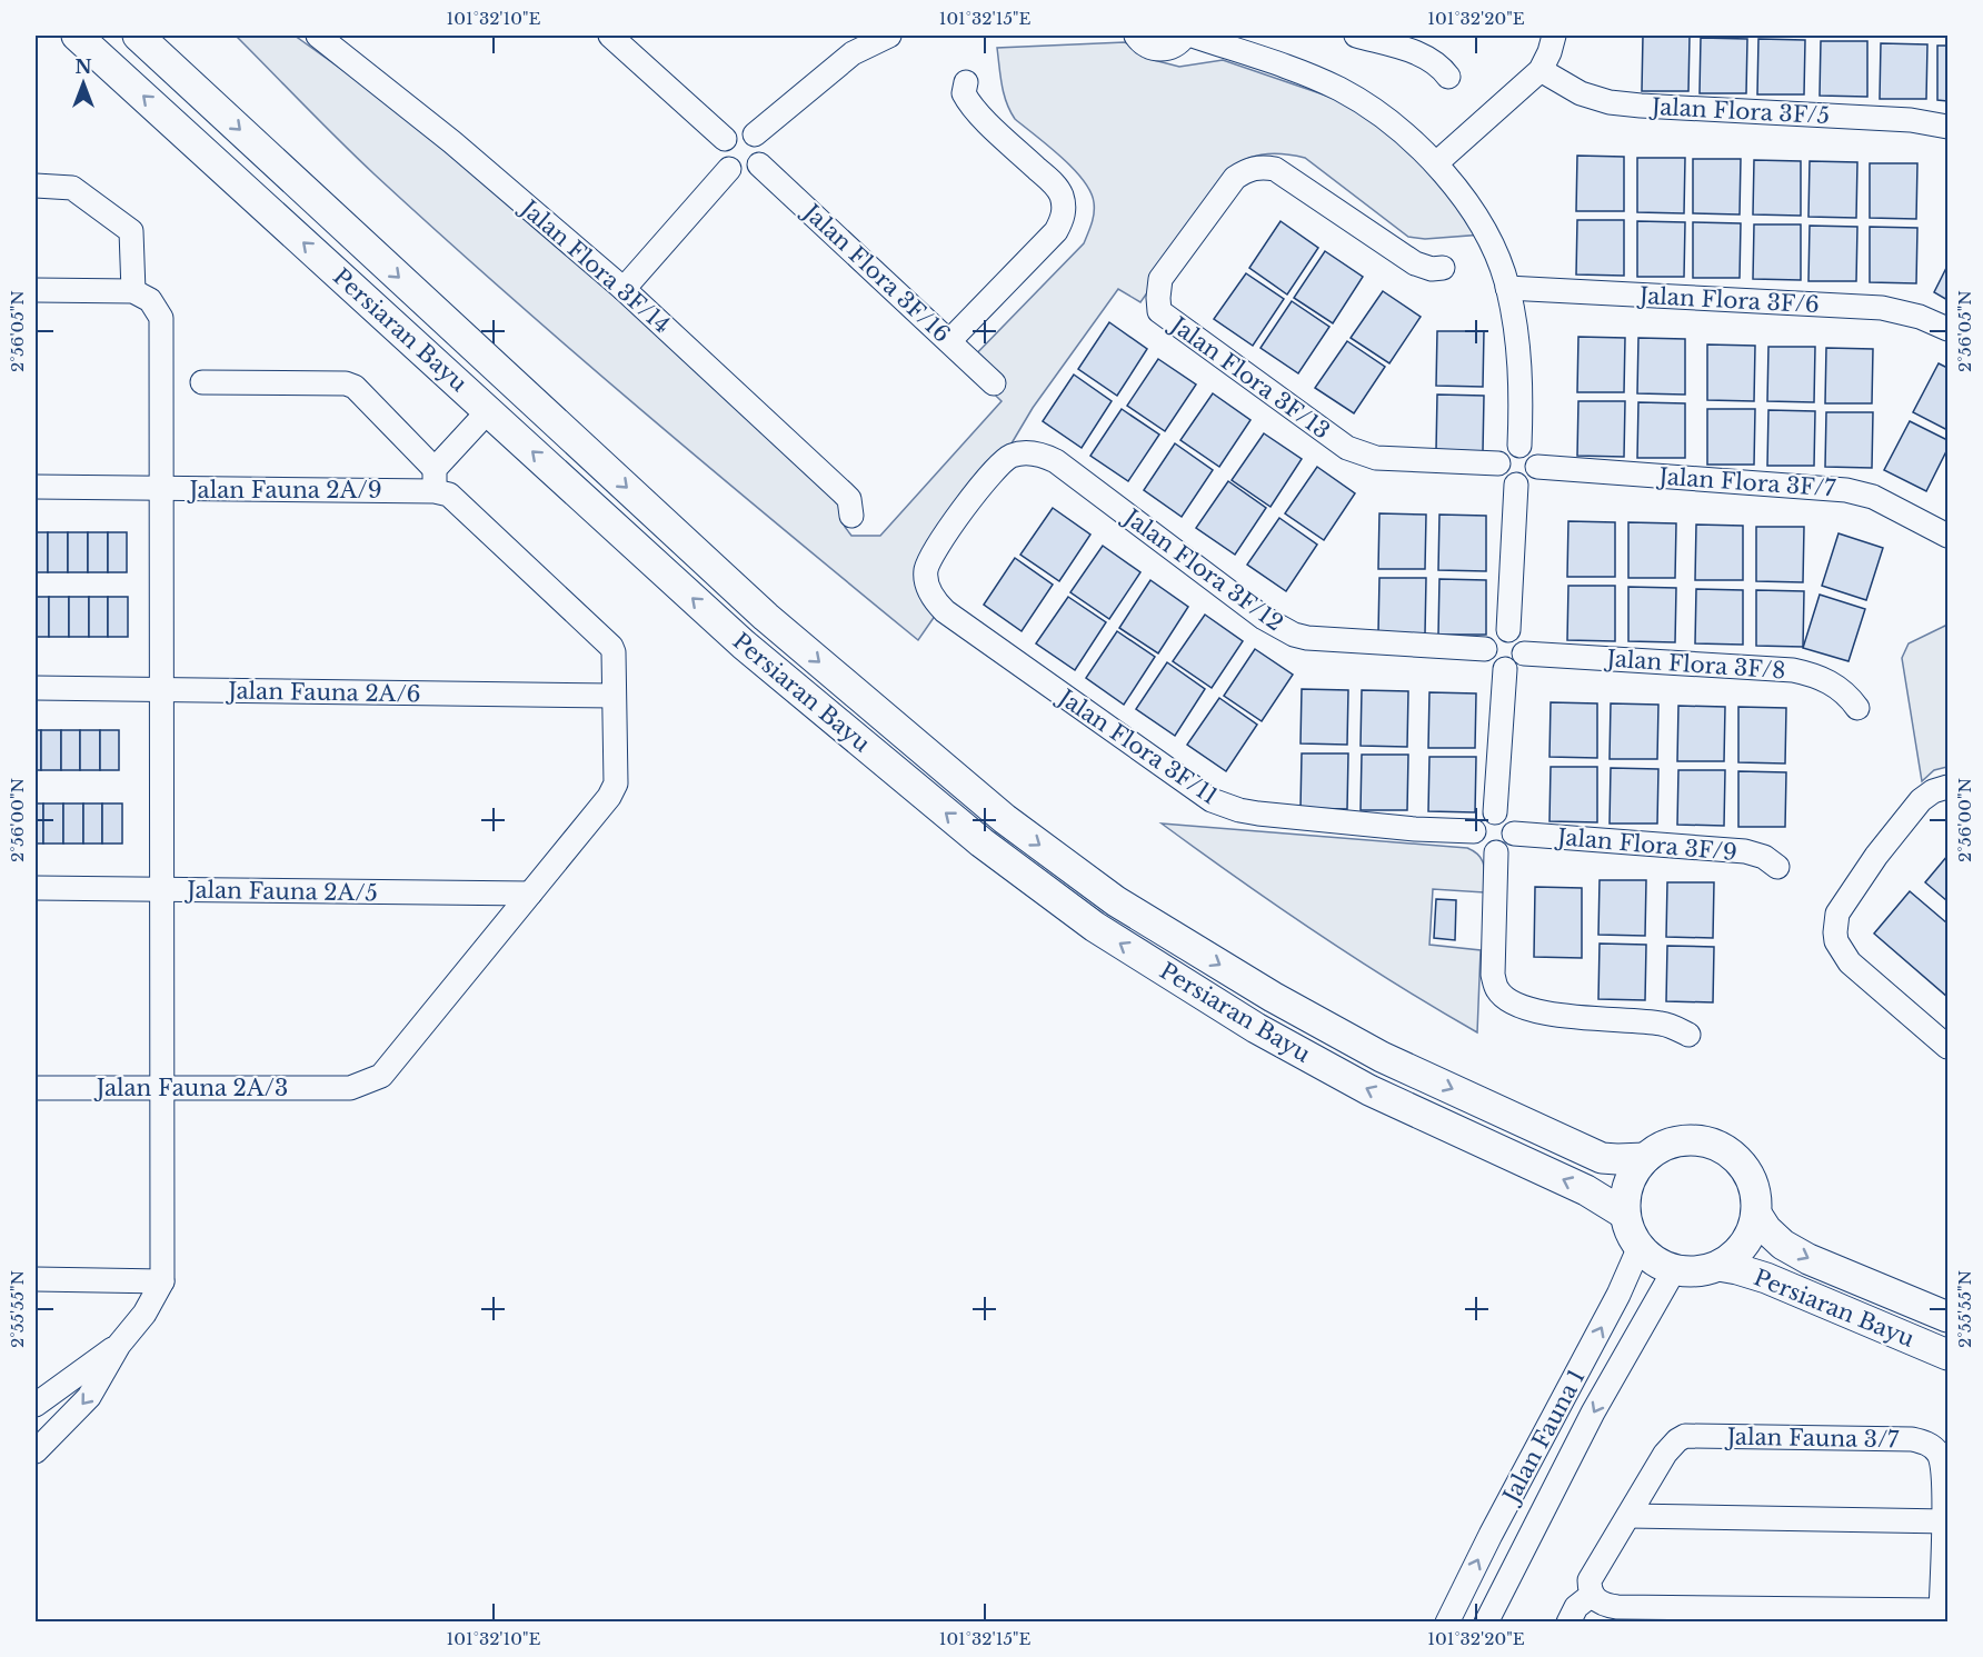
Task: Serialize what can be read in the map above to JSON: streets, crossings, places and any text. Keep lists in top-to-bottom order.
{
  "streets": {
    "main road": ["Persiaran Bayu"],
    "street": [
      "Jalan Flora 3F/5",
      "Jalan Flora 3F/14",
      "Jalan Flora 3F/16",
      "Jalan Flora 3F/6",
      "Jalan Flora 3F/13",
      "Jalan Flora 3F/7",
      "Jalan Fauna 2A/9",
      "Jalan Flora 3F/12",
      "Jalan Flora 3F/8",
      "Jalan Fauna 2A/6",
      "Jalan Flora 3F/11",
      "Jalan Flora 3F/9",
      "Jalan Fauna 2A/5",
      "Jalan Fauna 2A/3",
      "Jalan Fauna 1",
      "Jalan Fauna 3/7"
    ]
  },
  "crossings": [
    ["Persiaran Bayu", "Jalan Fauna 1"],
    ["Jalan Flora 3F/13", "Jalan Flora 3F/7"],
    ["Jalan Flora 3F/12", "Jalan Flora 3F/8"],
    ["Jalan Flora 3F/12", "Jalan Flora 3F/11"],
    ["Jalan Flora 3F/11", "Jalan Flora 3F/9"],
    ["Jalan Fauna 2A/5", "Jalan Fauna 2A/3"]
  ],
  "north": "top",
  "coordinates": [
    "101°32'10\"E",
    "101°32'15\"E",
    "101°32'20\"E",
    "2°56'05\"N",
    "2°56'00\"N",
    "2°55'55\"N"
  ]
}
